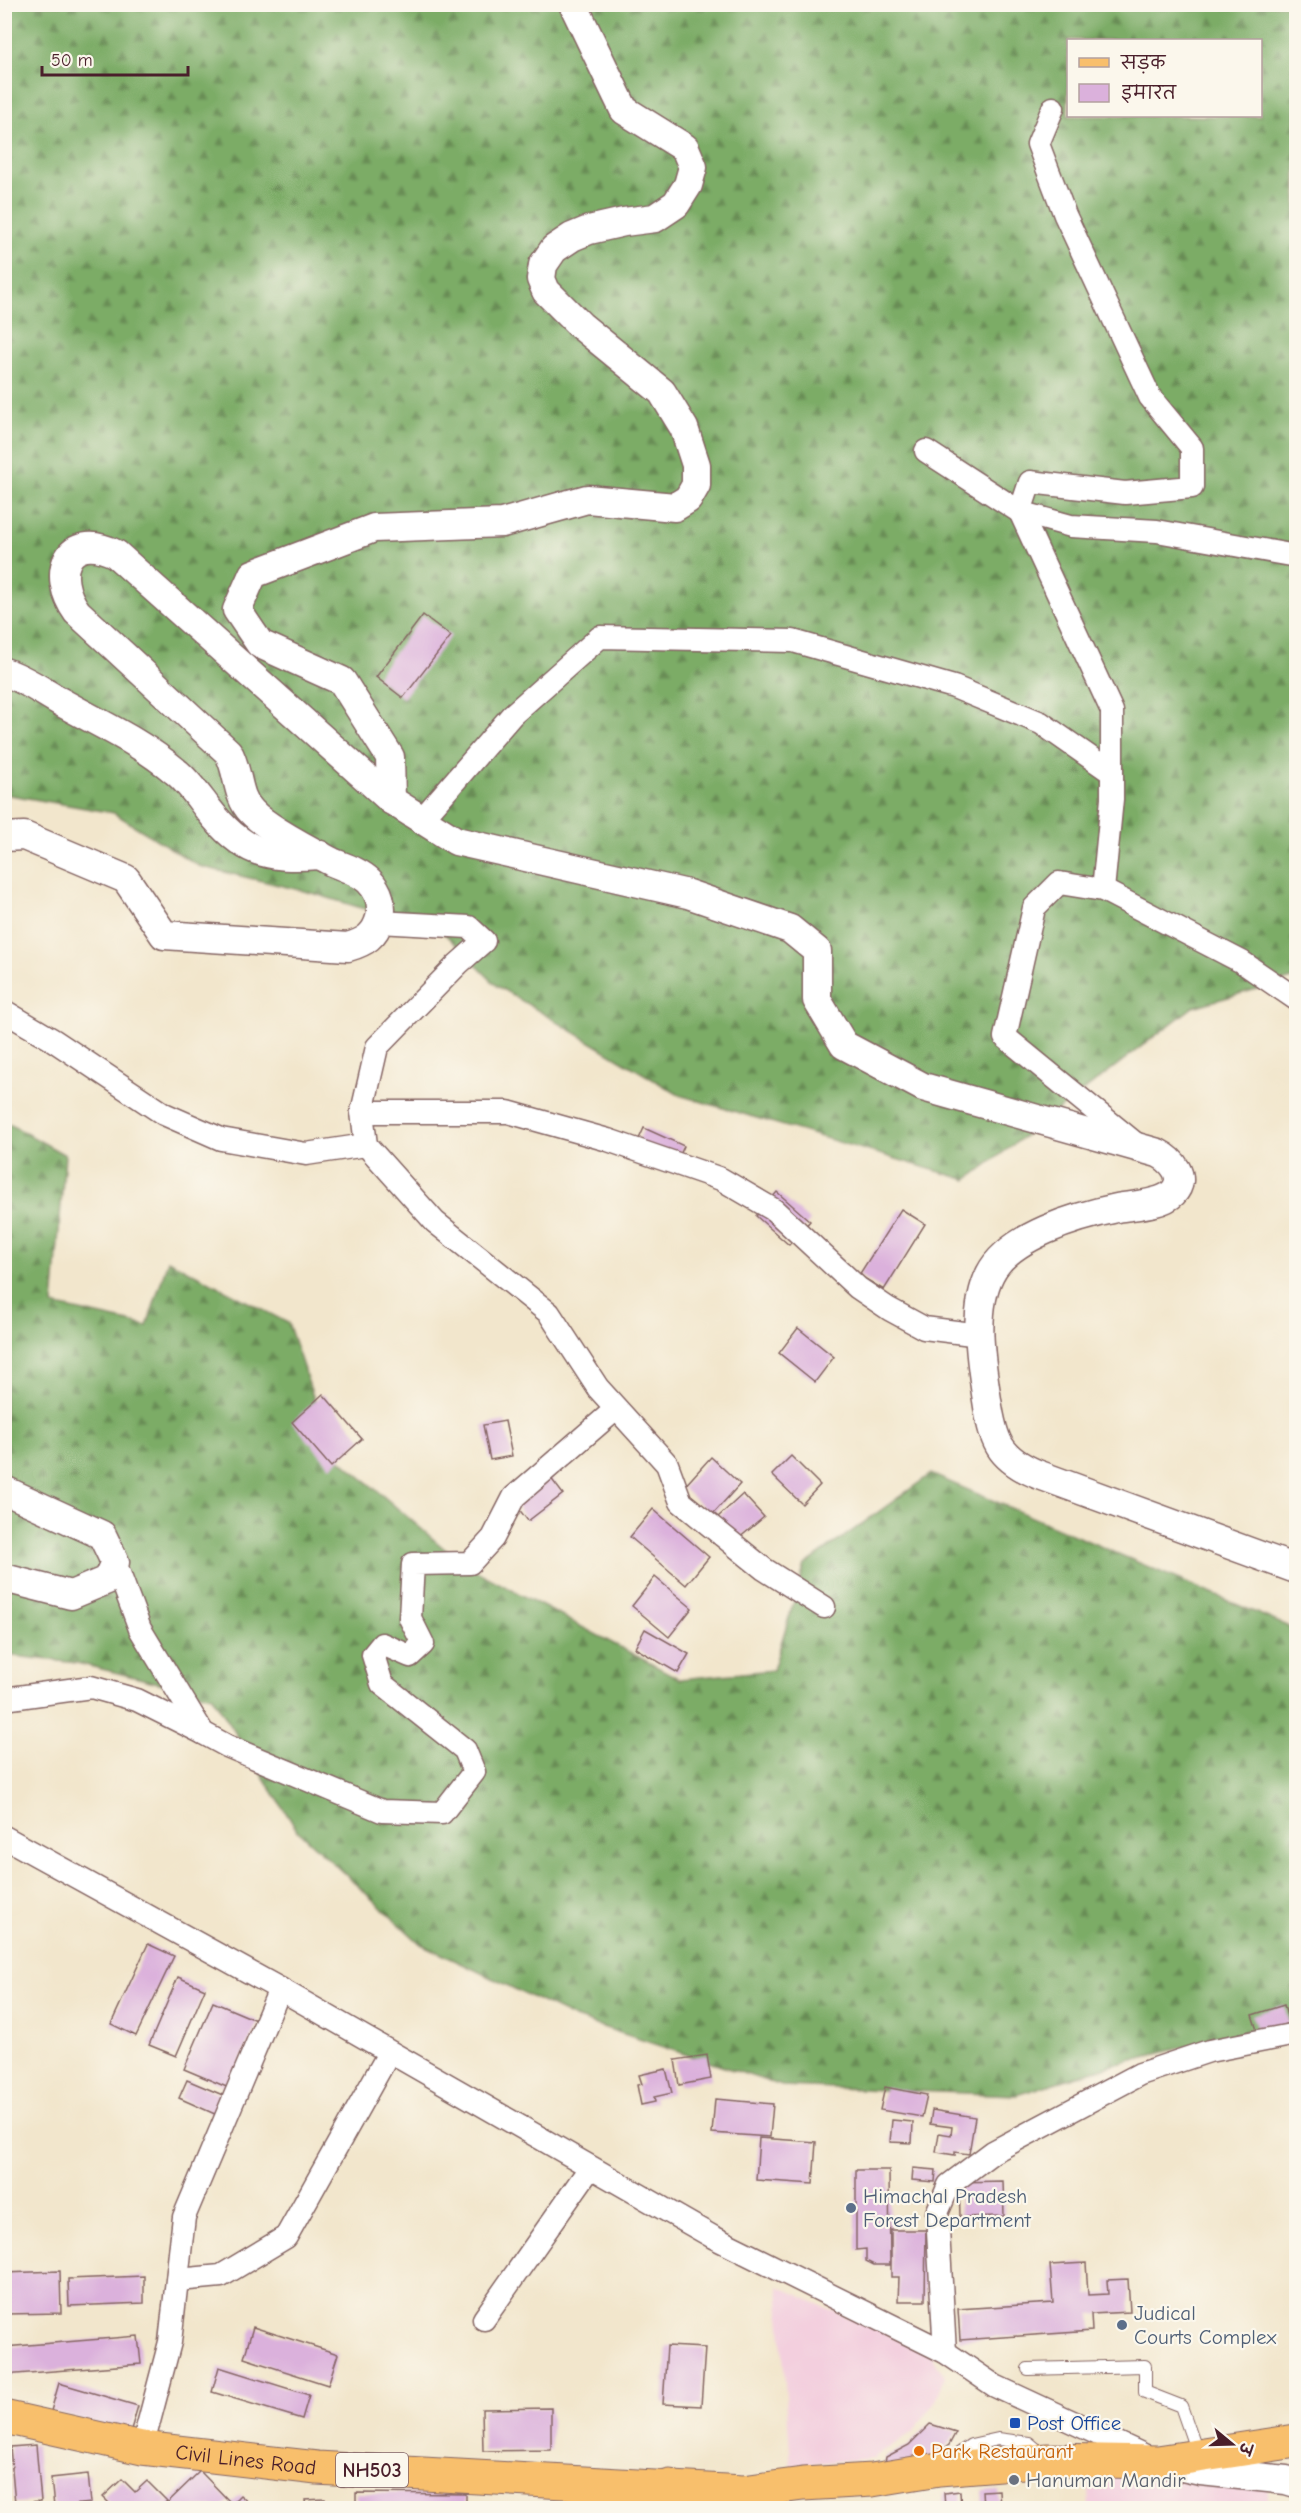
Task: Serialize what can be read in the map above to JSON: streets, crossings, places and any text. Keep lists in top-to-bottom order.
{
  "streets": {
    "main road": ["Civil Lines Road", "NH503"]
  },
  "crossings": [
    ["Civil Lines Road", "NH503"]
  ],
  "places": {
    "other": [
      "Himachal Pradesh Forest Department",
      "Judical Courts Complex",
      "Park Restaurant",
      "Hanuman Mandir"
    ],
    "transit": ["Post Office"]
  },
  "legend": ["सड़क", "इमारत"],
  "scale_bar": "50 m",
  "north": "right"
}
